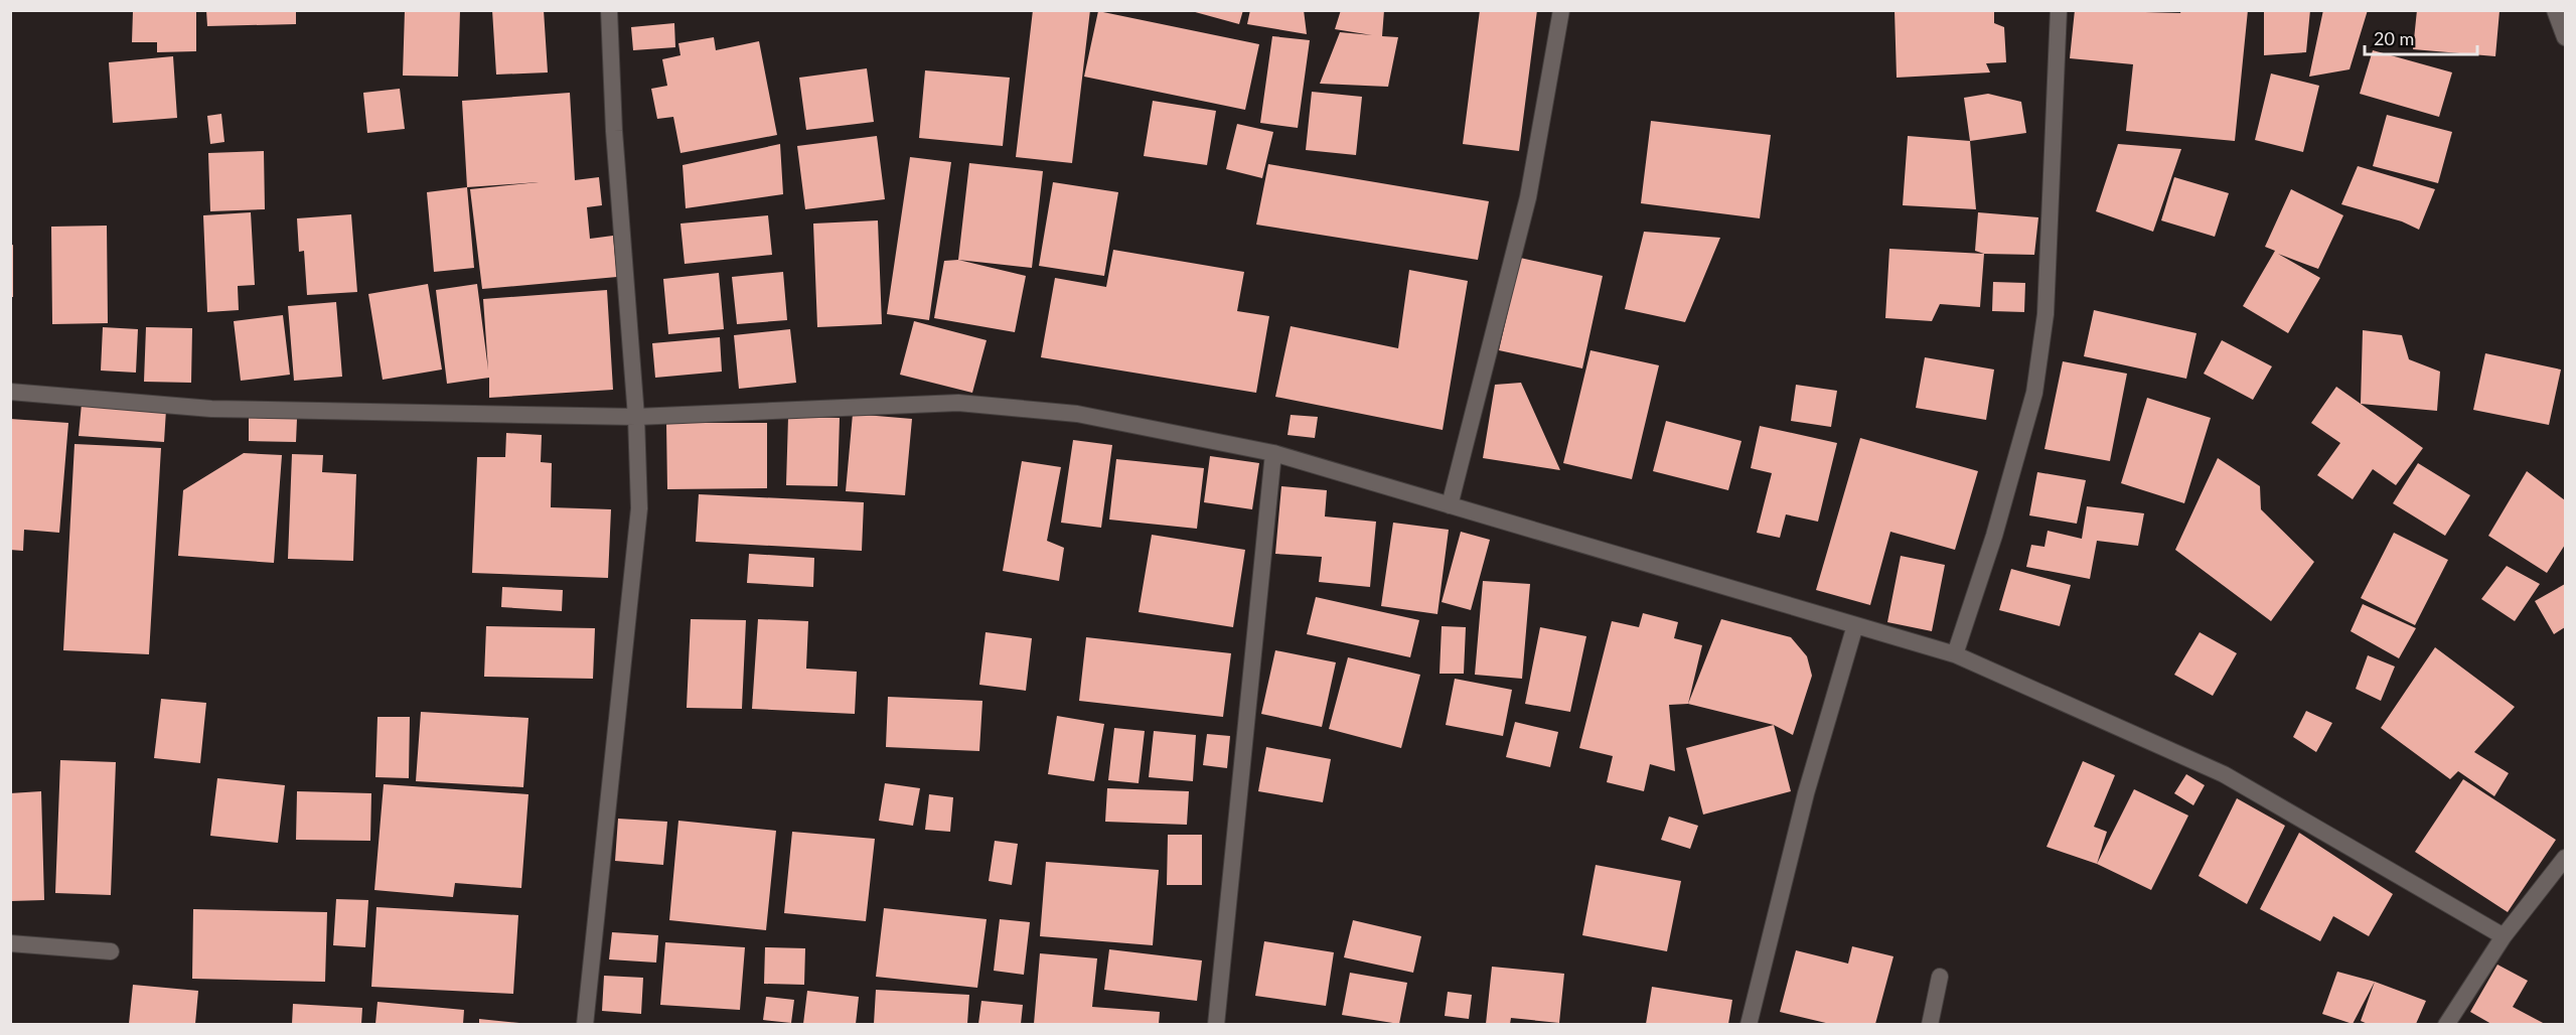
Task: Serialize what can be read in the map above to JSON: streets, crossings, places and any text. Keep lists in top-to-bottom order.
{
  "scale_bar": "20 m"
}
